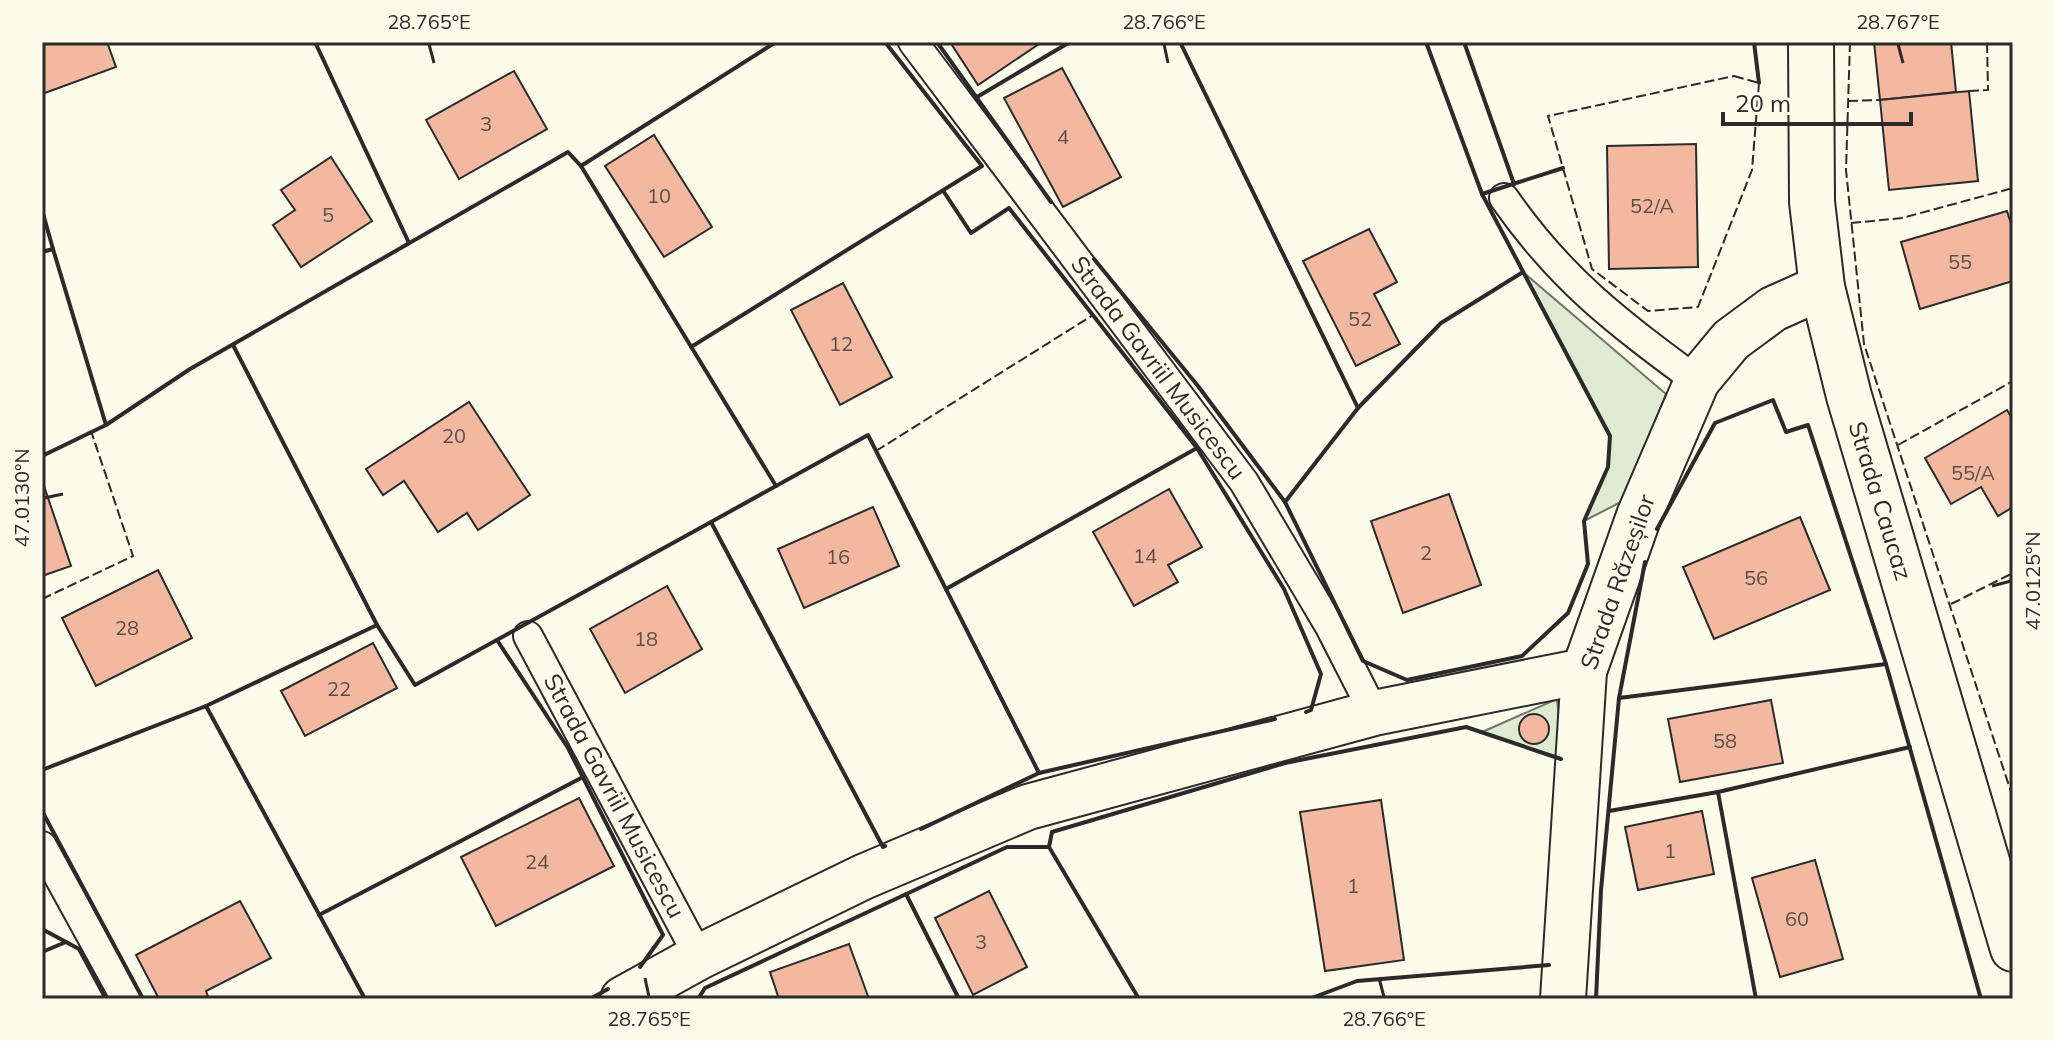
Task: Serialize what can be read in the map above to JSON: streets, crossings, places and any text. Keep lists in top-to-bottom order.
{
  "streets": {
    "street": ["Strada Caucaz", "Strada Răzeșilor"],
    "lane": ["Strada Gavriil Musicescu"]
  },
  "crossings": [
    ["Strada Caucaz", "Strada Răzeșilor"]
  ],
  "house_numbers": [
    "3",
    "4",
    "10",
    "52/A",
    "5",
    "55",
    "52",
    "12",
    "20",
    "55/A",
    "2",
    "14",
    "16",
    "56",
    "28",
    "18",
    "22",
    "58",
    "1",
    "24",
    "1",
    "60",
    "3"
  ],
  "scale_bar": "20 m",
  "coordinates": [
    "28.765°E",
    "28.766°E",
    "28.767°E",
    "47.0130°N",
    "47.0125°N"
  ]
}
